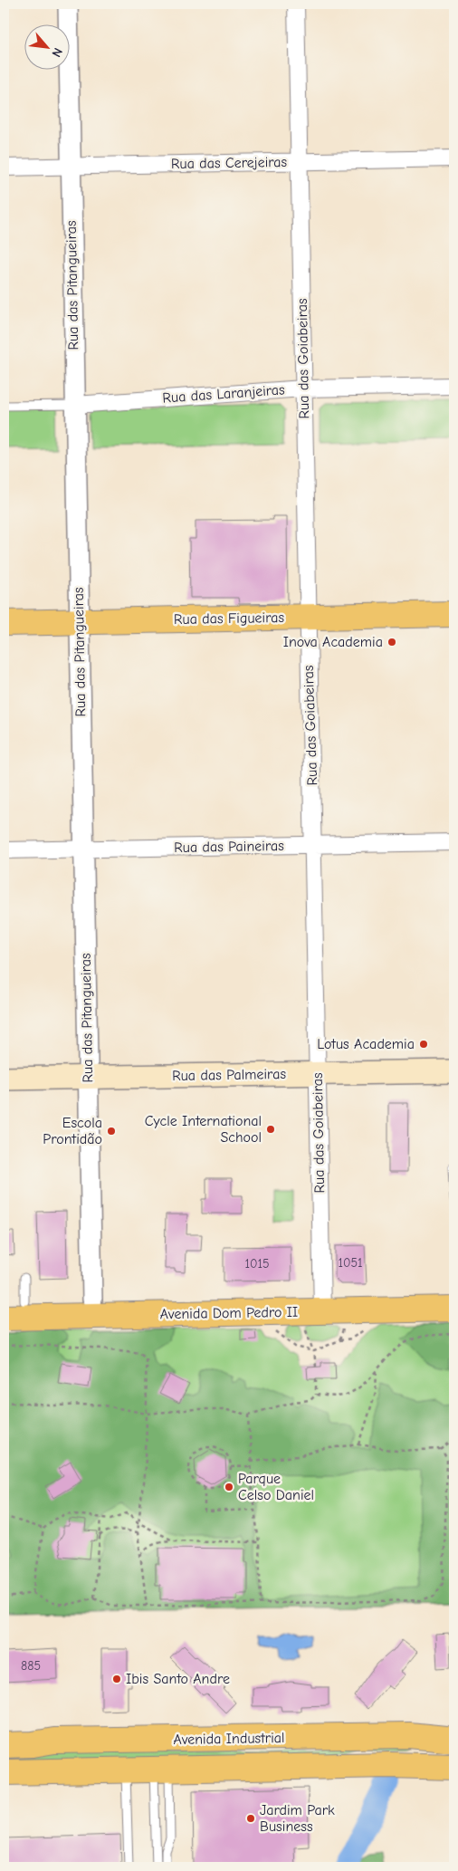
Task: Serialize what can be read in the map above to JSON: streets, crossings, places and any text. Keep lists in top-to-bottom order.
{
  "streets": {
    "main road": [
      "Rua das Figueiras",
      "Rua das Palmeiras",
      "Avenida Dom Pedro II",
      "Avenida Industrial"
    ],
    "street": [
      "Rua das Cerejeiras",
      "Rua das Pitangueiras",
      "Rua das Goiabeiras",
      "Rua das Laranjeiras",
      "Rua das Paineiras"
    ]
  },
  "crossings": [
    ["Rua das Cerejeiras", "Rua das Pitangueiras"],
    ["Rua das Cerejeiras", "Rua das Goiabeiras"],
    ["Rua das Pitangueiras", "Rua das Laranjeiras"],
    ["Rua das Pitangueiras", "Rua das Figueiras"],
    ["Rua das Pitangueiras", "Rua das Paineiras"],
    ["Rua das Pitangueiras", "Rua das Palmeiras"],
    ["Rua das Pitangueiras", "Avenida Dom Pedro II"],
    ["Rua das Goiabeiras", "Rua das Laranjeiras"],
    ["Rua das Goiabeiras", "Rua das Figueiras"],
    ["Rua das Goiabeiras", "Rua das Paineiras"],
    ["Rua das Goiabeiras", "Rua das Palmeiras"],
    ["Rua das Goiabeiras", "Avenida Dom Pedro II"]
  ],
  "places": [
    "Inova Academia",
    "Lotus Academia",
    "Cycle International School",
    "Escola Prontidão",
    "Parque Celso Daniel",
    "Ibis Santo Andre",
    "Jardim Park Business"
  ],
  "house_numbers": ["1051", "1015", "885"],
  "north": "bottom right"
}
